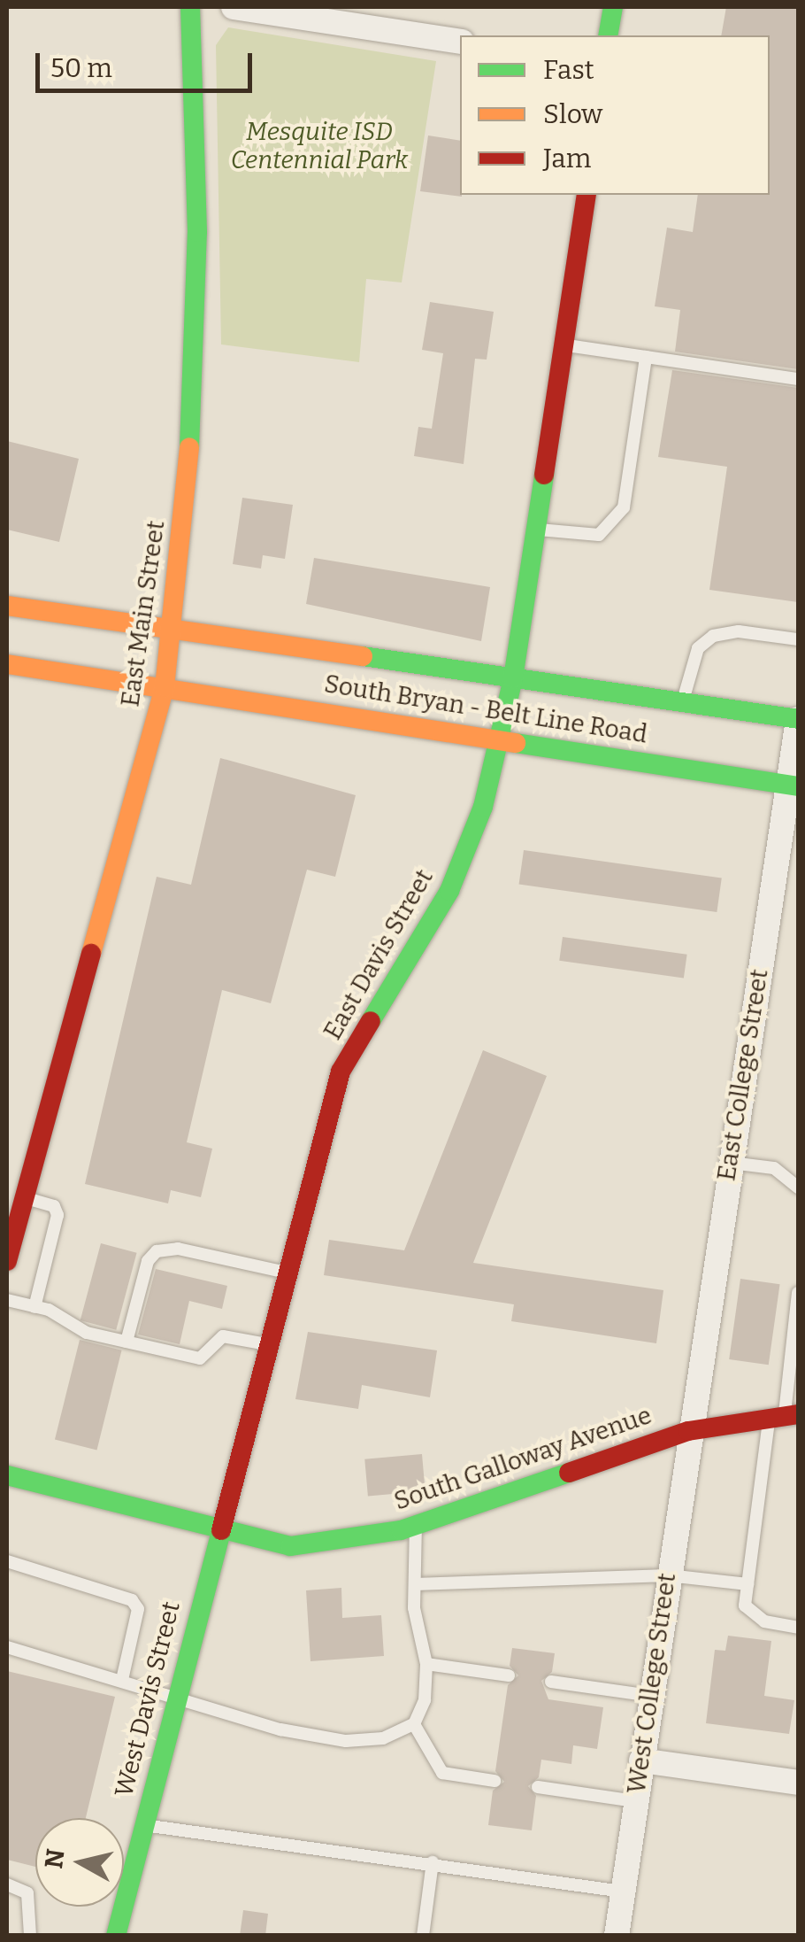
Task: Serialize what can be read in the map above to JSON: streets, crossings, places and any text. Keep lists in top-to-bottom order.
{
  "streets": {
    "main road": [
      "East Main Street",
      "South Bryan - Belt Line Road",
      "East Davis Street",
      "South Galloway Avenue",
      "West Davis Street"
    ],
    "street": ["East College Street", "West College Street"]
  },
  "crossings": [
    ["East Main Street", "South Bryan - Belt Line Road"],
    ["South Bryan - Belt Line Road", "East Davis Street"],
    ["South Bryan - Belt Line Road", "East College Street"],
    ["East Davis Street", "South Galloway Avenue"],
    ["East Davis Street", "West Davis Street"],
    ["East College Street", "South Galloway Avenue"],
    ["East College Street", "West College Street"],
    ["South Galloway Avenue", "West College Street"],
    ["South Galloway Avenue", "West Davis Street"]
  ],
  "parks": ["Mesquite ISD Centennial Park"],
  "legend": ["Fast", "Slow", "Jam"],
  "scale_bar": "50 m",
  "north": "left"
}
